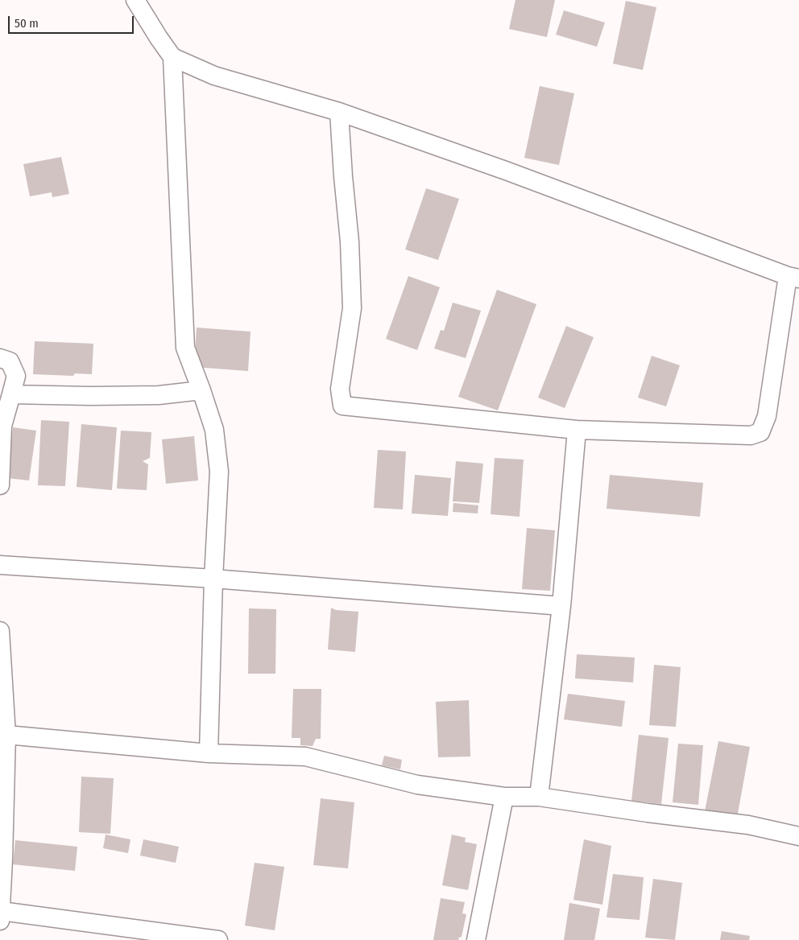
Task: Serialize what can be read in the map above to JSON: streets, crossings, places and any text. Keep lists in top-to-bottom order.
{
  "scale_bar": "50 m"
}
